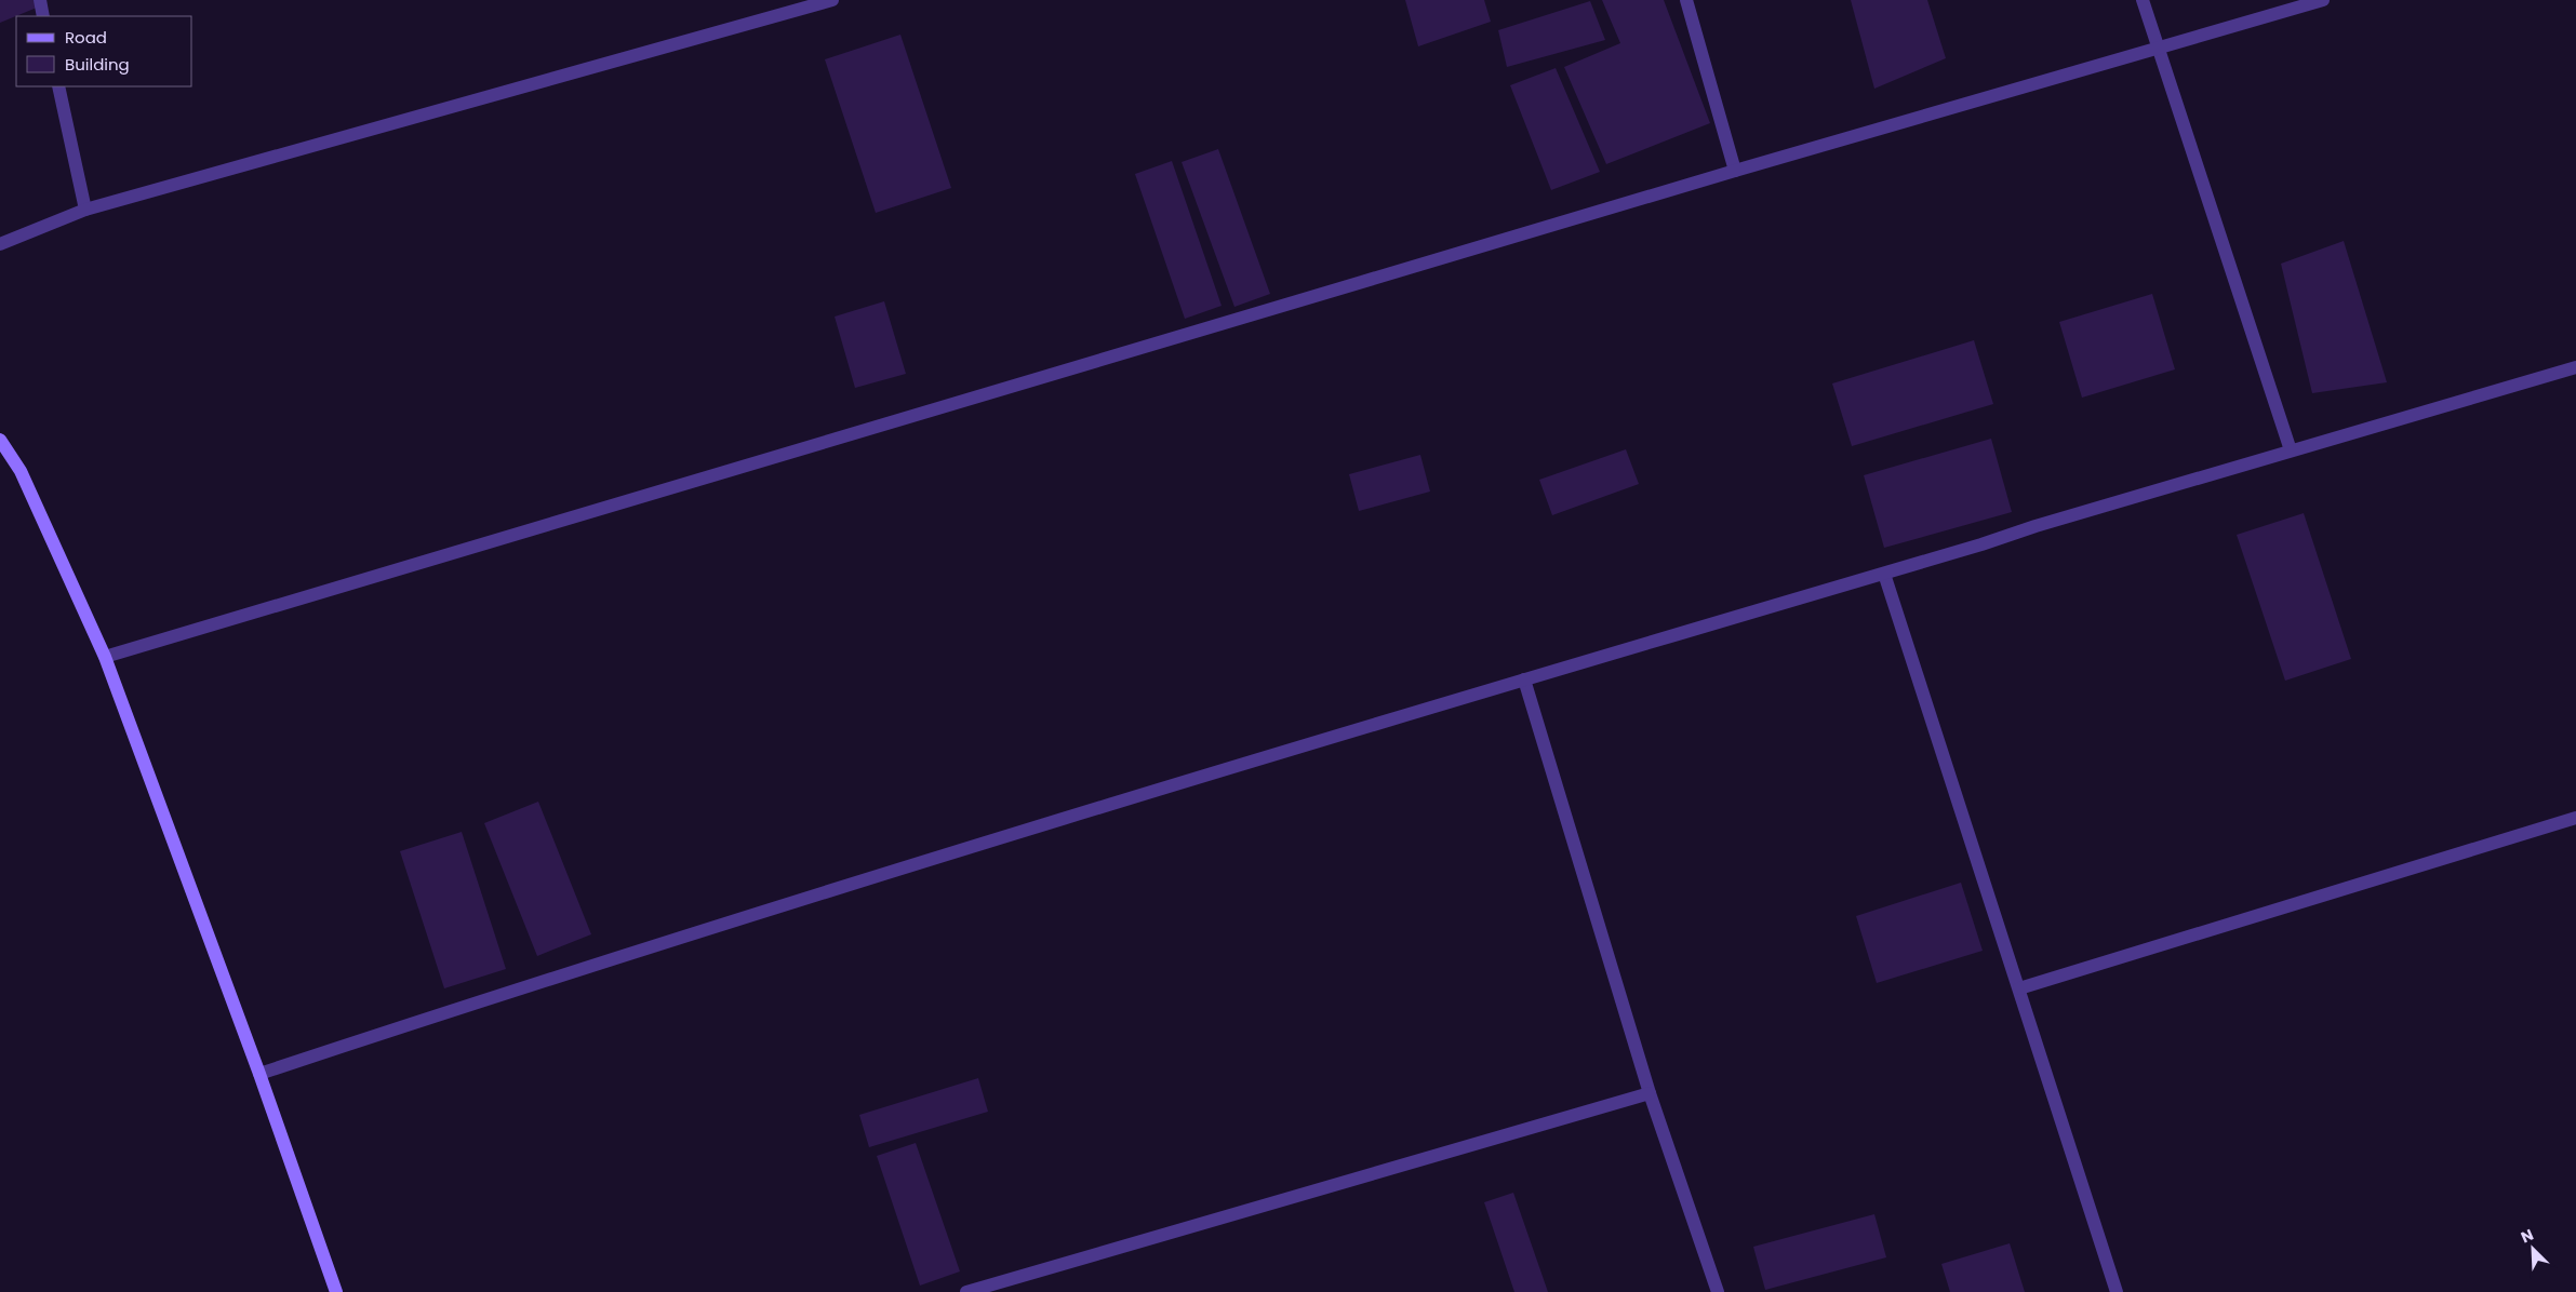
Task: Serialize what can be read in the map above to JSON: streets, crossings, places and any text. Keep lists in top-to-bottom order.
{
  "legend": ["Road", "Building"],
  "north": "top left"
}
